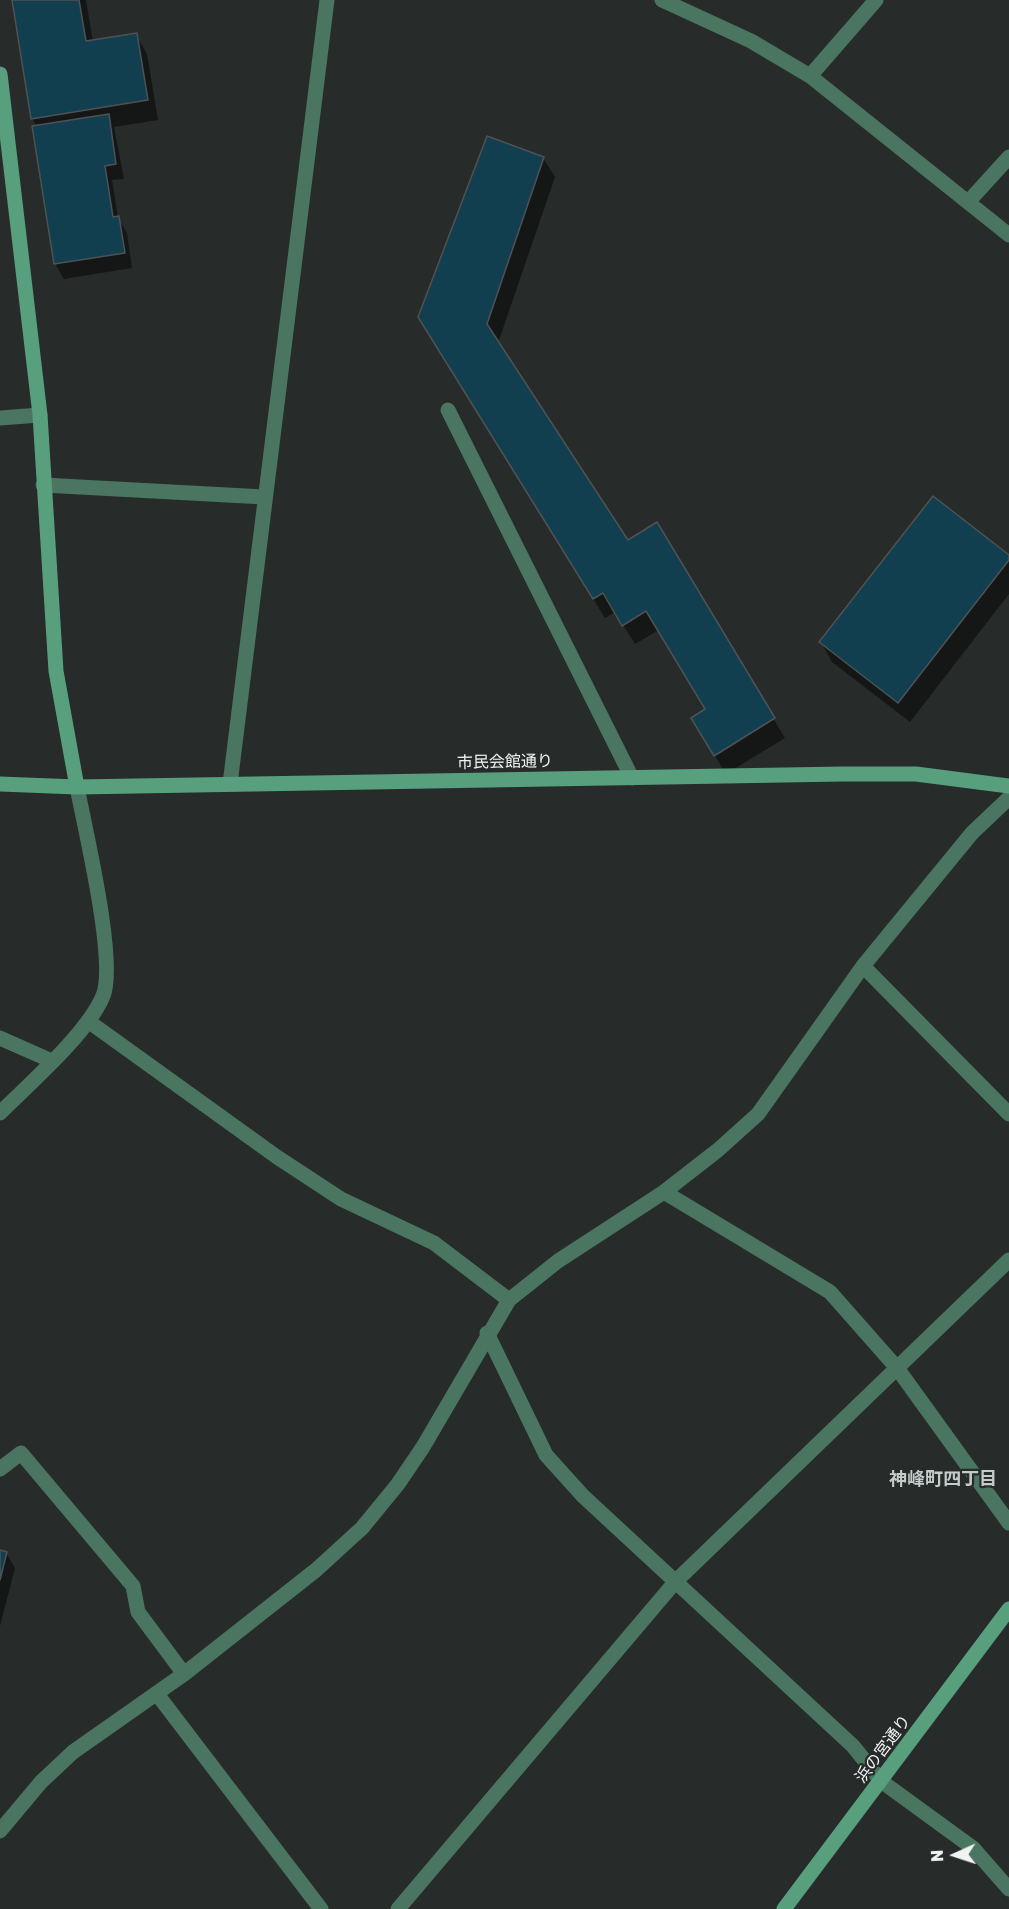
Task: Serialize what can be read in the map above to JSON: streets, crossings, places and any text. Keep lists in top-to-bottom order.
{
  "streets": {
    "street": ["市民会館通り", "浜の宮通り"]
  },
  "districts": ["神峰町四丁目"],
  "north": "left"
}
